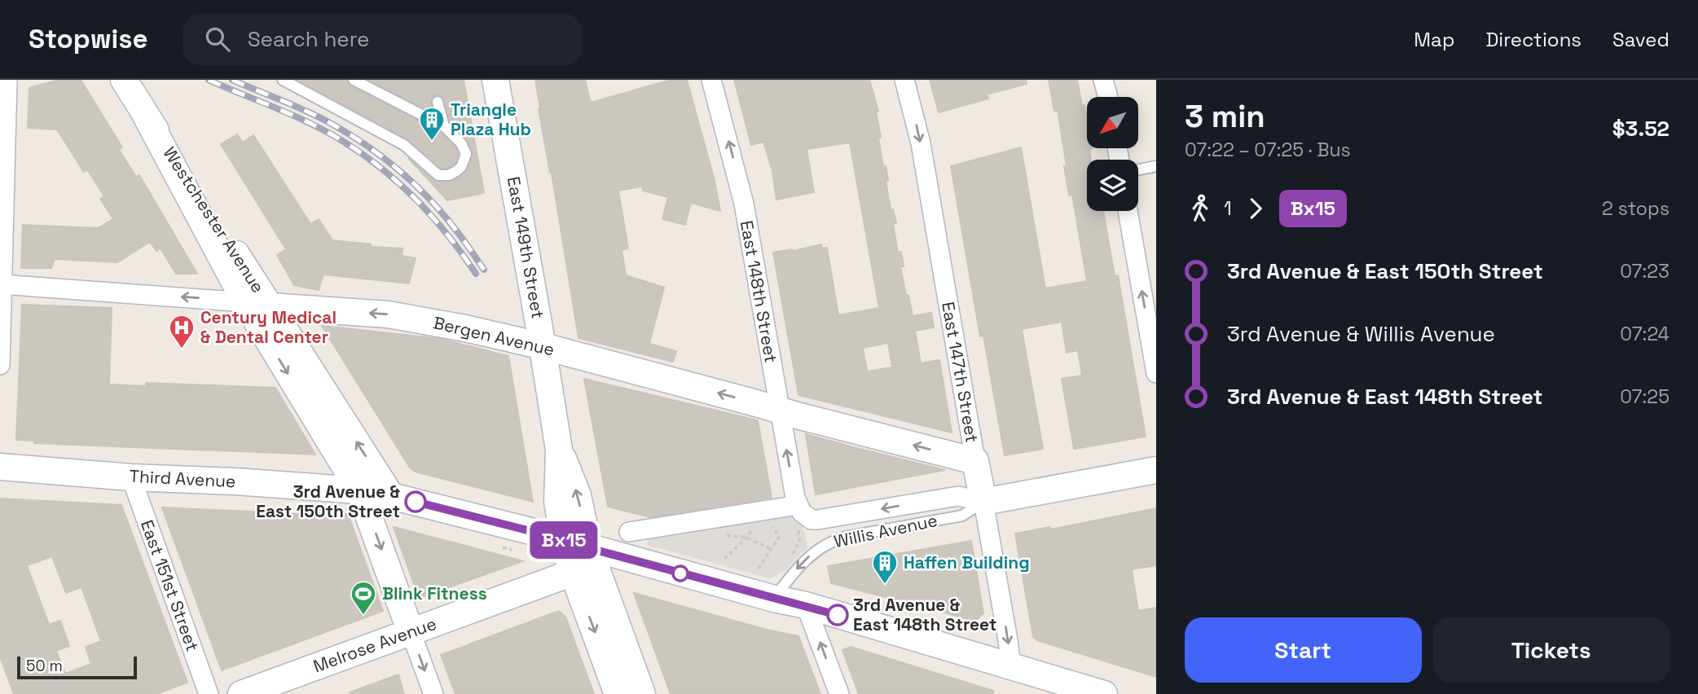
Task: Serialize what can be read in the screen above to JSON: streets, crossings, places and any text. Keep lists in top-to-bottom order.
{
  "streets": {
    "main road": [
      "Westchester Avenue",
      "East 149th Street",
      "Bergen Avenue",
      "East 147th Street",
      "Third Avenue",
      "Willis Avenue",
      "Melrose Avenue"
    ],
    "street": ["East 148th Street", "East 151st Street"]
  },
  "crossings": [
    ["Westchester Avenue", "Bergen Avenue"],
    ["Westchester Avenue", "Third Avenue"],
    ["Westchester Avenue", "Melrose Avenue"],
    ["East 149th Street", "Bergen Avenue"],
    ["East 149th Street", "Third Avenue"],
    ["East 149th Street", "Melrose Avenue"],
    ["East 148th Street", "Bergen Avenue"],
    ["East 148th Street", "Willis Avenue"],
    ["Bergen Avenue", "East 147th Street"],
    ["East 147th Street", "Willis Avenue"],
    ["Third Avenue", "East 151st Street"]
  ],
  "one_way": [
    "East 148th Street",
    "Bergen Avenue",
    "East 147th Street",
    "Willis Avenue"
  ],
  "places": {
    "building": ["Triangle Plaza Hub", "Haffen Building"],
    "hospital": ["Century Medical & Dental Center"],
    "other": ["3rd Avenue & East 150th Street", "3rd Avenue & East 148th Street"],
    "sports": ["Blink Fitness"]
  },
  "lines": ["bus line Bx15"],
  "scale_bar": "50 m",
  "north": "bottom left",
  "page": {
    "header": "Stopwise",
    "search": "Search here",
    "nav": ["Map", "Directions", "Saved"],
    "on_map": "Bx15",
    "heading": ["3 min", "07:22 – 07:25 · Bus", "$3.52"],
    "legs": ["1", "Bx15", "2 stops"],
    "list": [
      {
        "name": "3rd Avenue & East 150th Street",
        "value": "07:23"
      },
      {
        "name": "3rd Avenue & Willis Avenue",
        "value": "07:24"
      },
      {
        "name": "3rd Avenue & East 148th Street",
        "value": "07:25"
      }
    ],
    "buttons": ["Start", "Tickets"],
    "scale": "50 m"
  }
}
